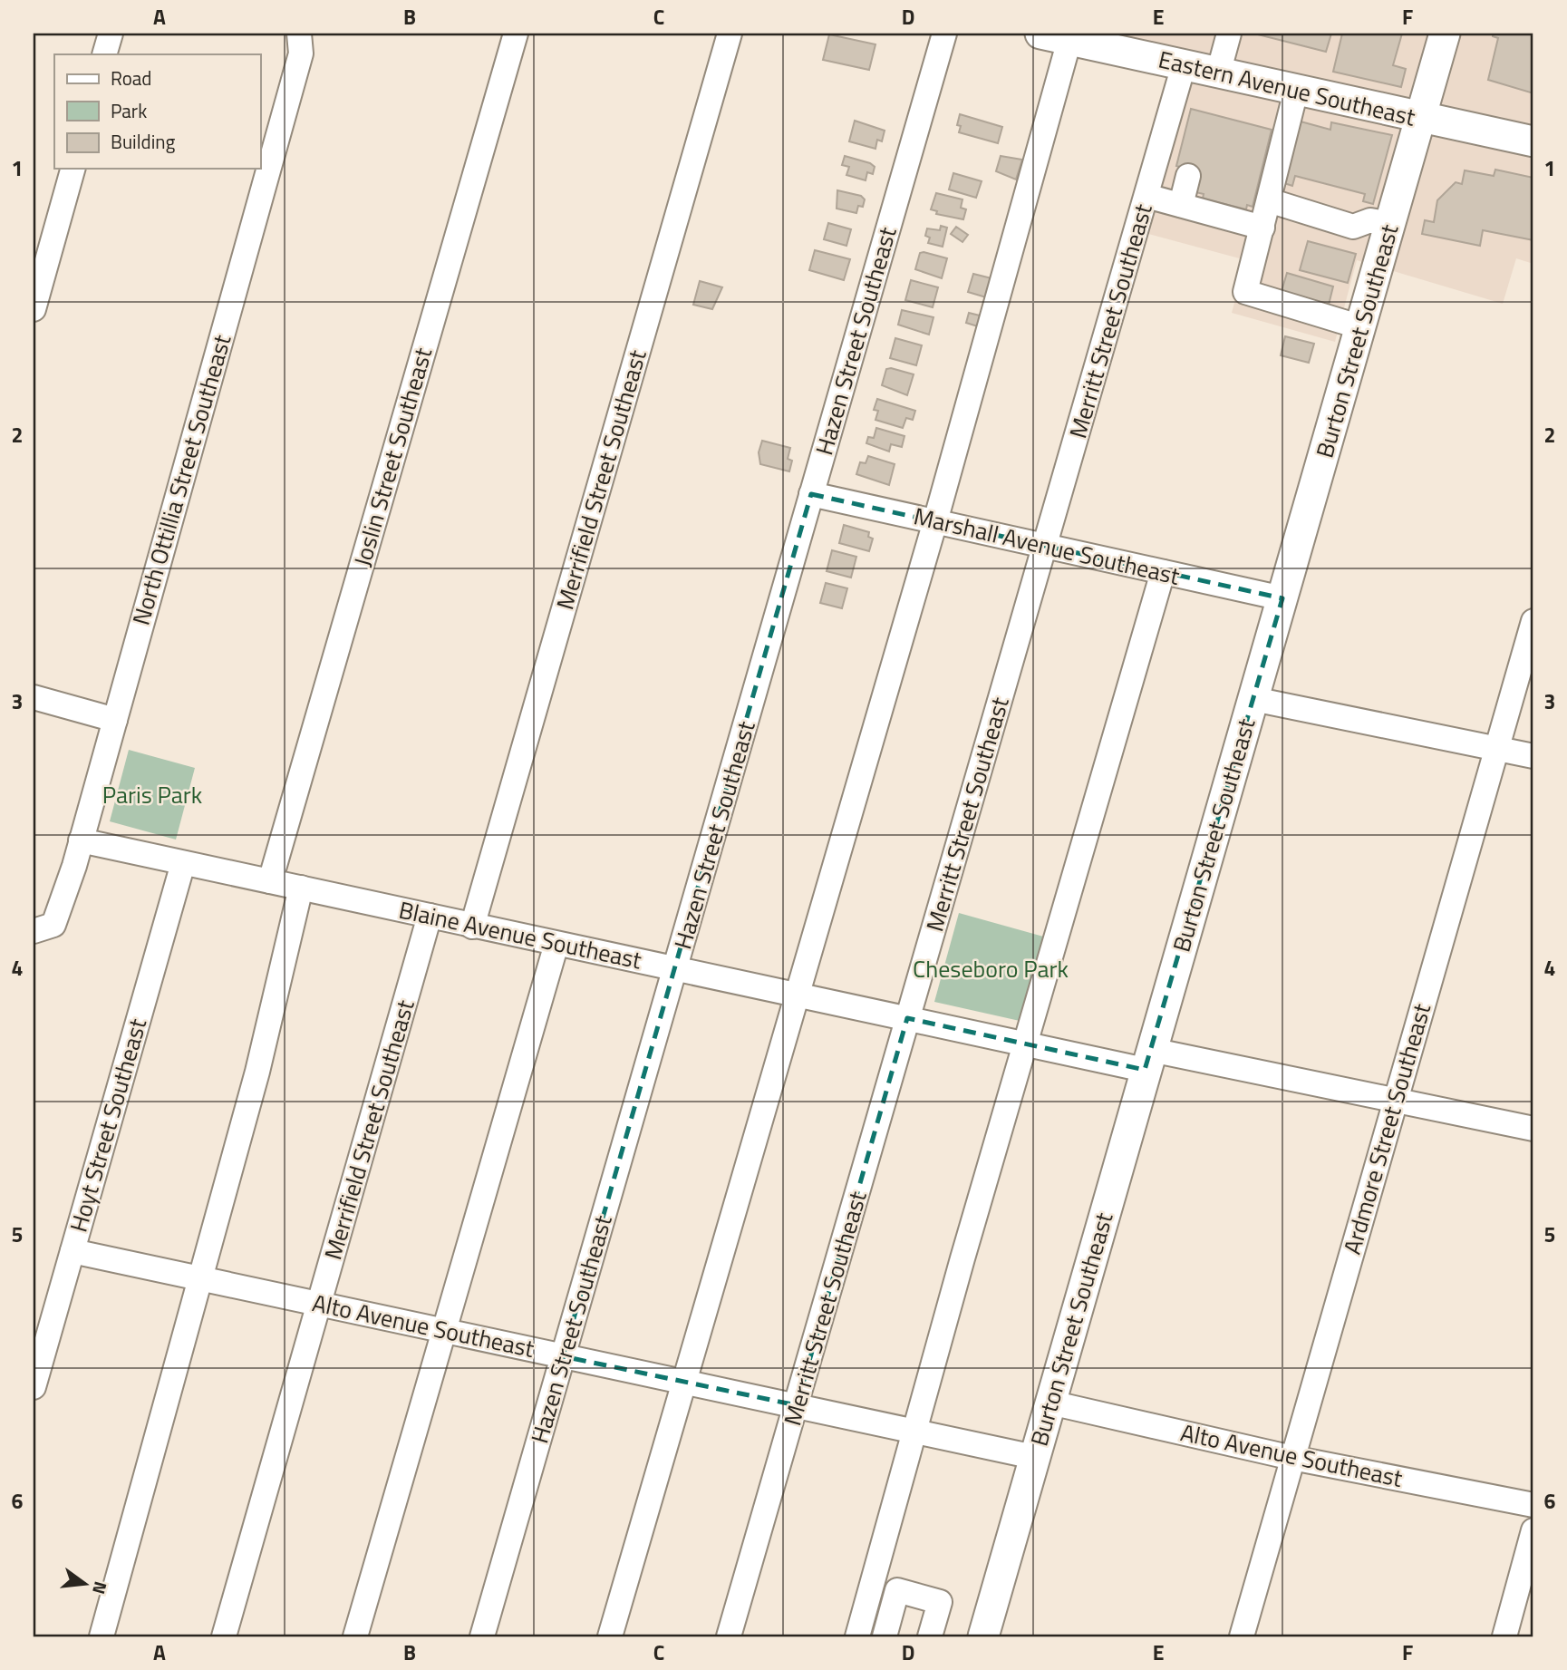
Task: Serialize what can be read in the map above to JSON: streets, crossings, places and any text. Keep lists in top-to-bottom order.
{
  "streets": {
    "main road": ["Eastern Avenue Southeast", "Burton Street Southeast"],
    "street": [
      "Merritt Street Southeast",
      "Hazen Street Southeast",
      "Joslin Street Southeast",
      "North Ottillia Street Southeast",
      "Merrifield Street Southeast",
      "Marshall Avenue Southeast",
      "Blaine Avenue Southeast",
      "Hoyt Street Southeast",
      "Ardmore Street Southeast",
      "Alto Avenue Southeast"
    ]
  },
  "crossings": [
    ["Eastern Avenue Southeast", "Merritt Street Southeast"],
    ["Eastern Avenue Southeast", "Burton Street Southeast"],
    ["Merritt Street Southeast", "Marshall Avenue Southeast"],
    ["Merritt Street Southeast", "Blaine Avenue Southeast"],
    ["Merritt Street Southeast", "Alto Avenue Southeast"],
    ["Hazen Street Southeast", "Marshall Avenue Southeast"],
    ["Hazen Street Southeast", "Blaine Avenue Southeast"],
    ["Hazen Street Southeast", "Alto Avenue Southeast"],
    ["Burton Street Southeast", "Marshall Avenue Southeast"],
    ["Burton Street Southeast", "Blaine Avenue Southeast"],
    ["Burton Street Southeast", "Alto Avenue Southeast"],
    ["Joslin Street Southeast", "Blaine Avenue Southeast"],
    ["North Ottillia Street Southeast", "Blaine Avenue Southeast"],
    ["Merrifield Street Southeast", "Blaine Avenue Southeast"],
    ["Merrifield Street Southeast", "Alto Avenue Southeast"],
    ["Blaine Avenue Southeast", "Hoyt Street Southeast"],
    ["Blaine Avenue Southeast", "Ardmore Street Southeast"],
    ["Hoyt Street Southeast", "Alto Avenue Southeast"],
    ["Ardmore Street Southeast", "Alto Avenue Southeast"]
  ],
  "parks": ["Paris Park", "Cheseboro Park"],
  "legend": ["Road", "Park", "Building"],
  "north": "right",
  "grid": {
    "columns": [
      "A",
      "B",
      "C",
      "D",
      "E",
      "F"
    ],
    "rows": [
      "1",
      "2",
      "3",
      "4",
      "5",
      "6"
    ]
  }
}
